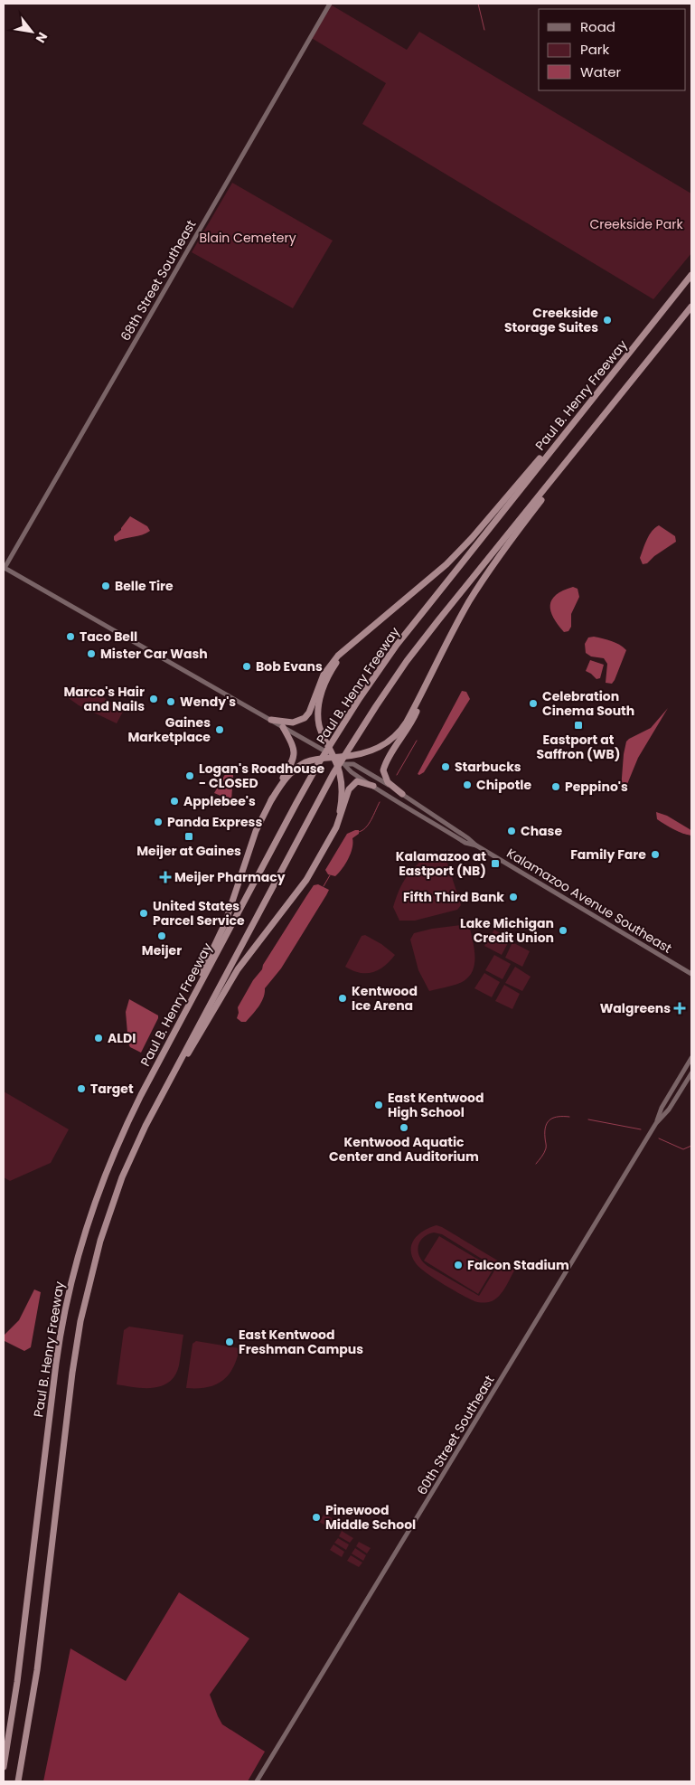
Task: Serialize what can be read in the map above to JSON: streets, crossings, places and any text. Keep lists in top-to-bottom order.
{
  "streets": {
    "highway": ["Paul B. Henry Freeway"],
    "main road": ["68th Street Southeast", "Kalamazoo Avenue Southeast", "60th Street Southeast"]
  },
  "crossings": [
    ["68th Street Southeast", "Kalamazoo Avenue Southeast"]
  ],
  "parks": ["Creekside Park", "Blain Cemetery"],
  "places": {
    "other": [
      "Creekside Storage Suites",
      "Belle Tire",
      "Taco Bell",
      "Mister Car Wash",
      "Bob Evans",
      "Marco's Hair and Nails",
      "Wendy's",
      "Celebration Cinema South",
      "Gaines Marketplace",
      "Starbucks",
      "Logan's Roadhouse - CLOSED",
      "Chipotle",
      "Peppino's",
      "Applebee's",
      "Panda Express",
      "Chase",
      "Family Fare",
      "Fifth Third Bank",
      "United States Parcel Service",
      "Lake Michigan Credit Union",
      "Meijer",
      "Kentwood Ice Arena",
      "ALDI",
      "Target",
      "East Kentwood High School",
      "Kentwood Aquatic Center and Auditorium",
      "Falcon Stadium",
      "East Kentwood Freshman Campus",
      "Pinewood Middle School"
    ],
    "transit": ["Eastport at Saffron (WB)", "Meijer at Gaines", "Kalamazoo at Eastport (NB)"],
    "health": ["Meijer Pharmacy", "Walgreens"]
  },
  "legend": ["Road", "Park", "Water"],
  "north": "bottom right"
}
